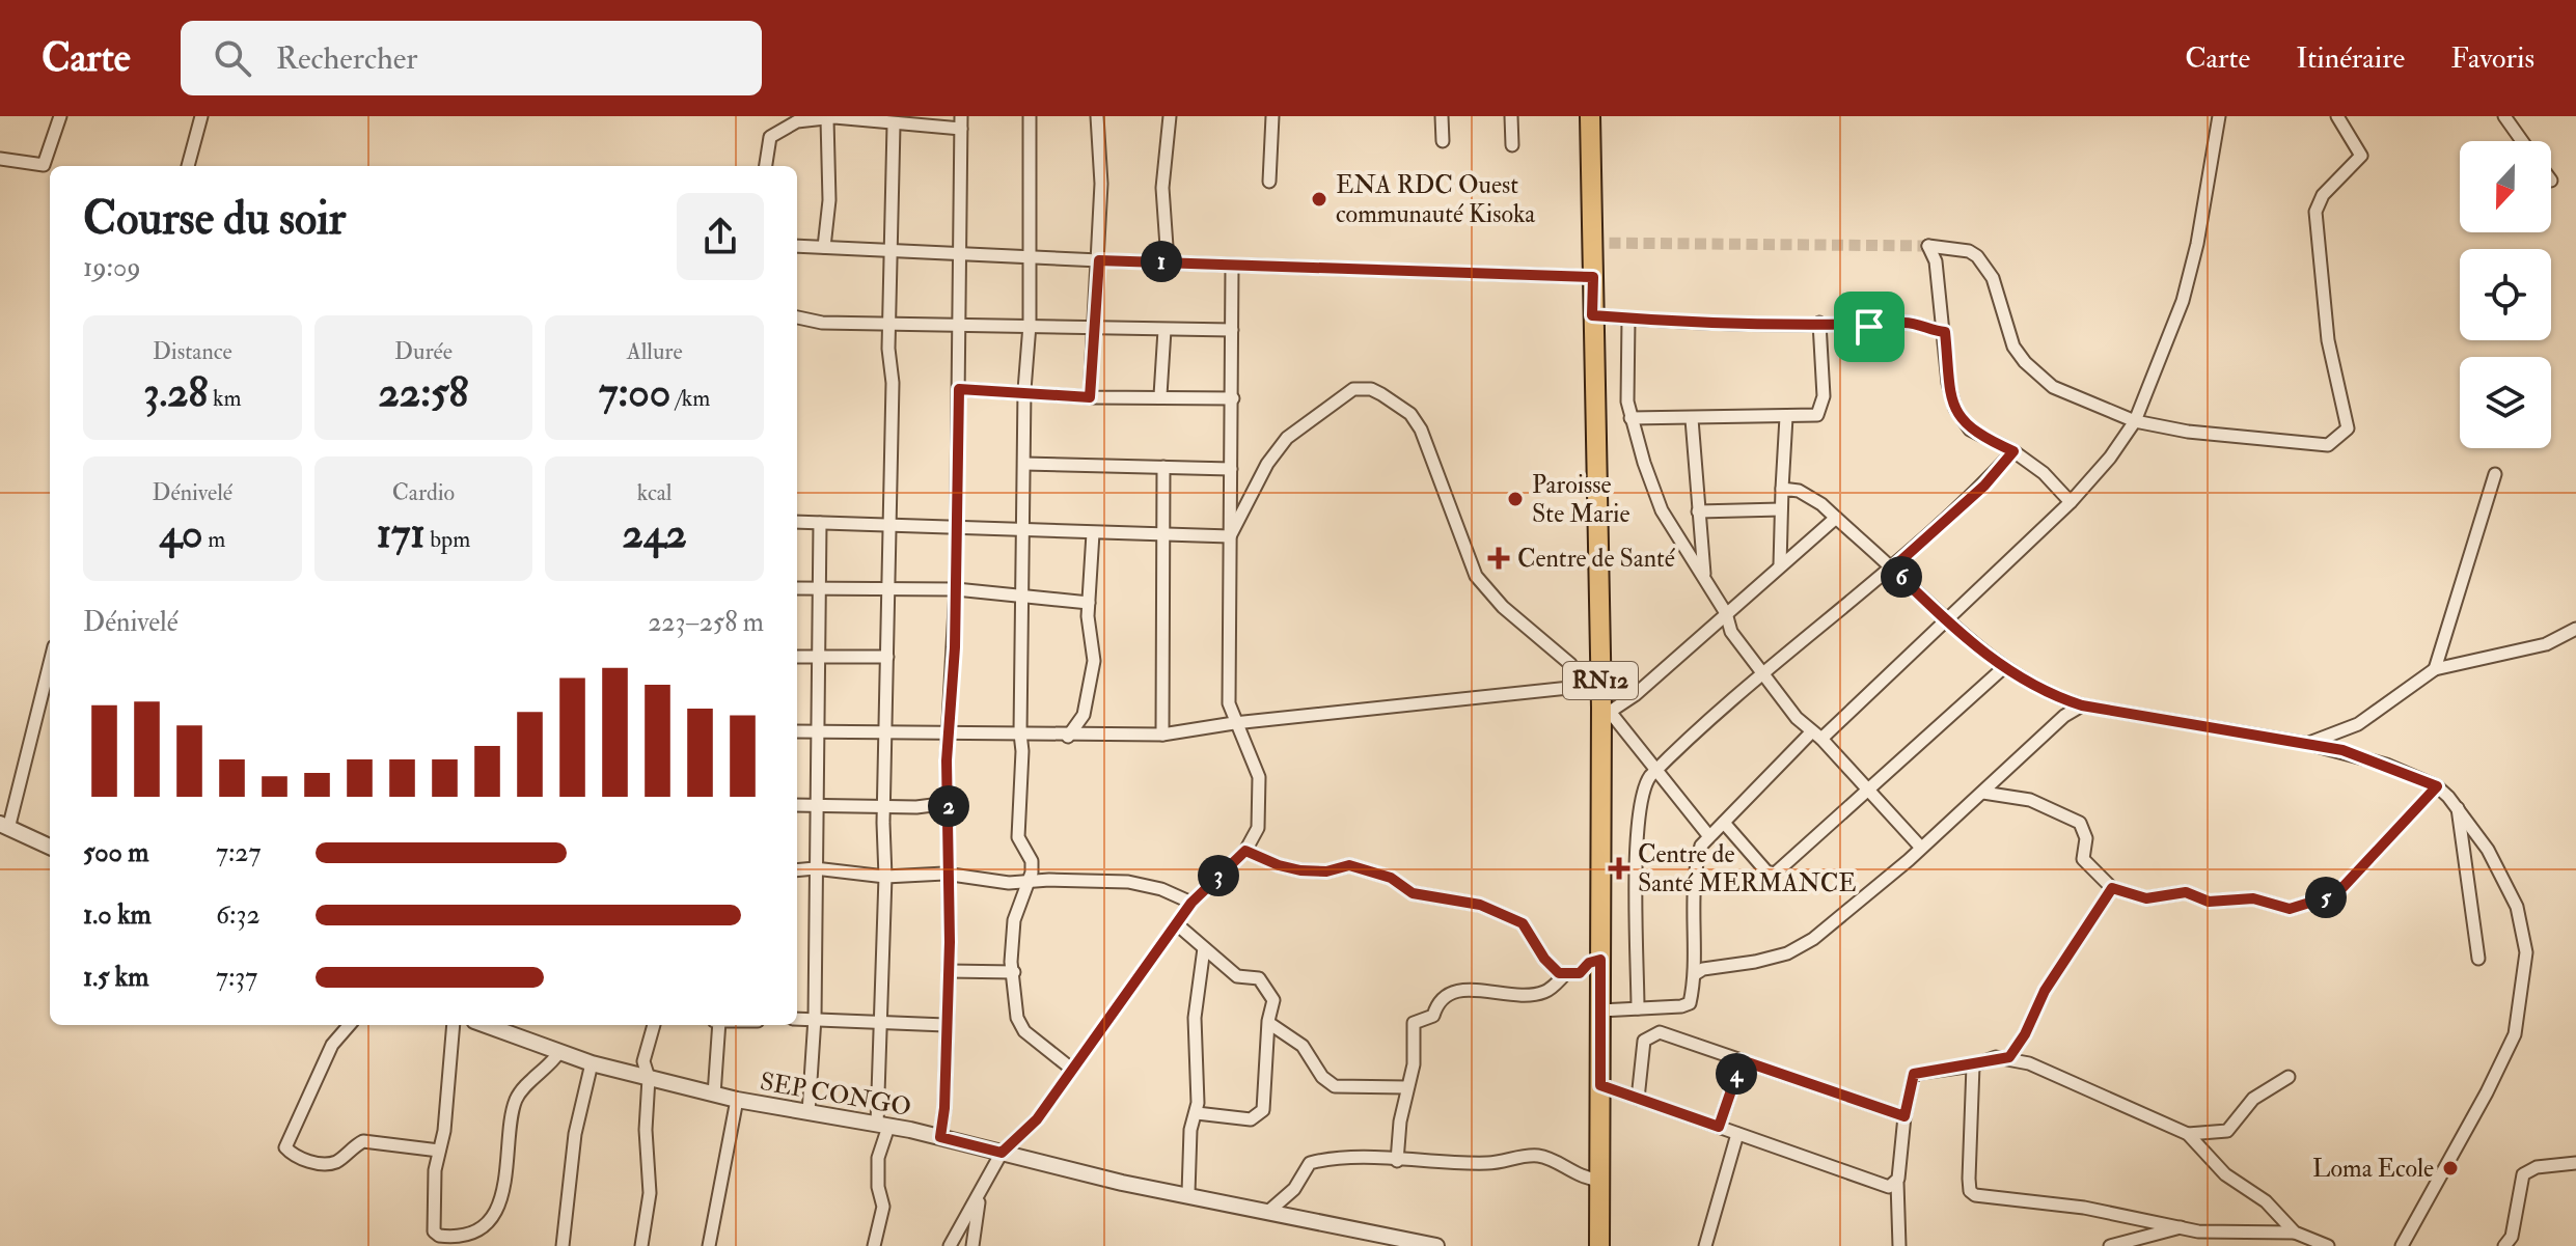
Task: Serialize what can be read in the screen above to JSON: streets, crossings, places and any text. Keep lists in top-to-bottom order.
{
  "streets": {
    "main road": ["RN12"],
    "street": ["SEP CONGO"]
  },
  "places": {
    "other": ["ENA RDC Ouest communauté Kisoka", "Paroisse Ste Marie", "Loma Ecole"],
    "health": ["Centre de Santé", "Centre de Santé MERMANCE"]
  },
  "north": "bottom",
  "page": {
    "header": "Carte",
    "search": "Rechercher",
    "nav": ["Carte", "Itinéraire", "Favoris"],
    "heading": ["Course du soir", "19:09"],
    "pins": [
      "1",
      "6",
      "2",
      "3",
      "5",
      "4"
    ],
    "stats": [
      ["Distance", "3.28 km"],
      ["Durée", "22:58"],
      ["Allure", "7:00 /km"],
      ["Dénivelé", "40 m"],
      ["Cardio", "171 bpm"],
      ["kcal", "242"]
    ],
    "chart": ["Dénivelé", "223–258 m"],
    "list": [
      {
        "name": "500 m",
        "note": "7:27"
      },
      {
        "name": "1.0 km",
        "note": "6:32"
      },
      {
        "name": "1.5 km",
        "note": "7:37"
      }
    ]
  }
}
